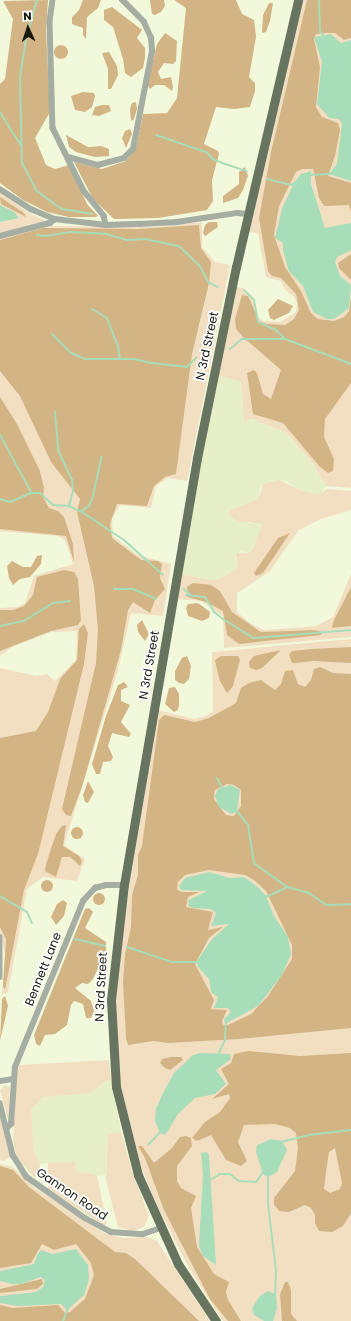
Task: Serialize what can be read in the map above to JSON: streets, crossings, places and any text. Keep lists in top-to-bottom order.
{
  "streets": {
    "main road": ["N 3rd Street"],
    "street": ["Bennett Lane", "Gannon Road"]
  },
  "crossings": [
    ["N 3rd Street", "Bennett Lane"],
    ["N 3rd Street", "Gannon Road"],
    ["Bennett Lane", "Gannon Road"]
  ],
  "north": "top"
}
